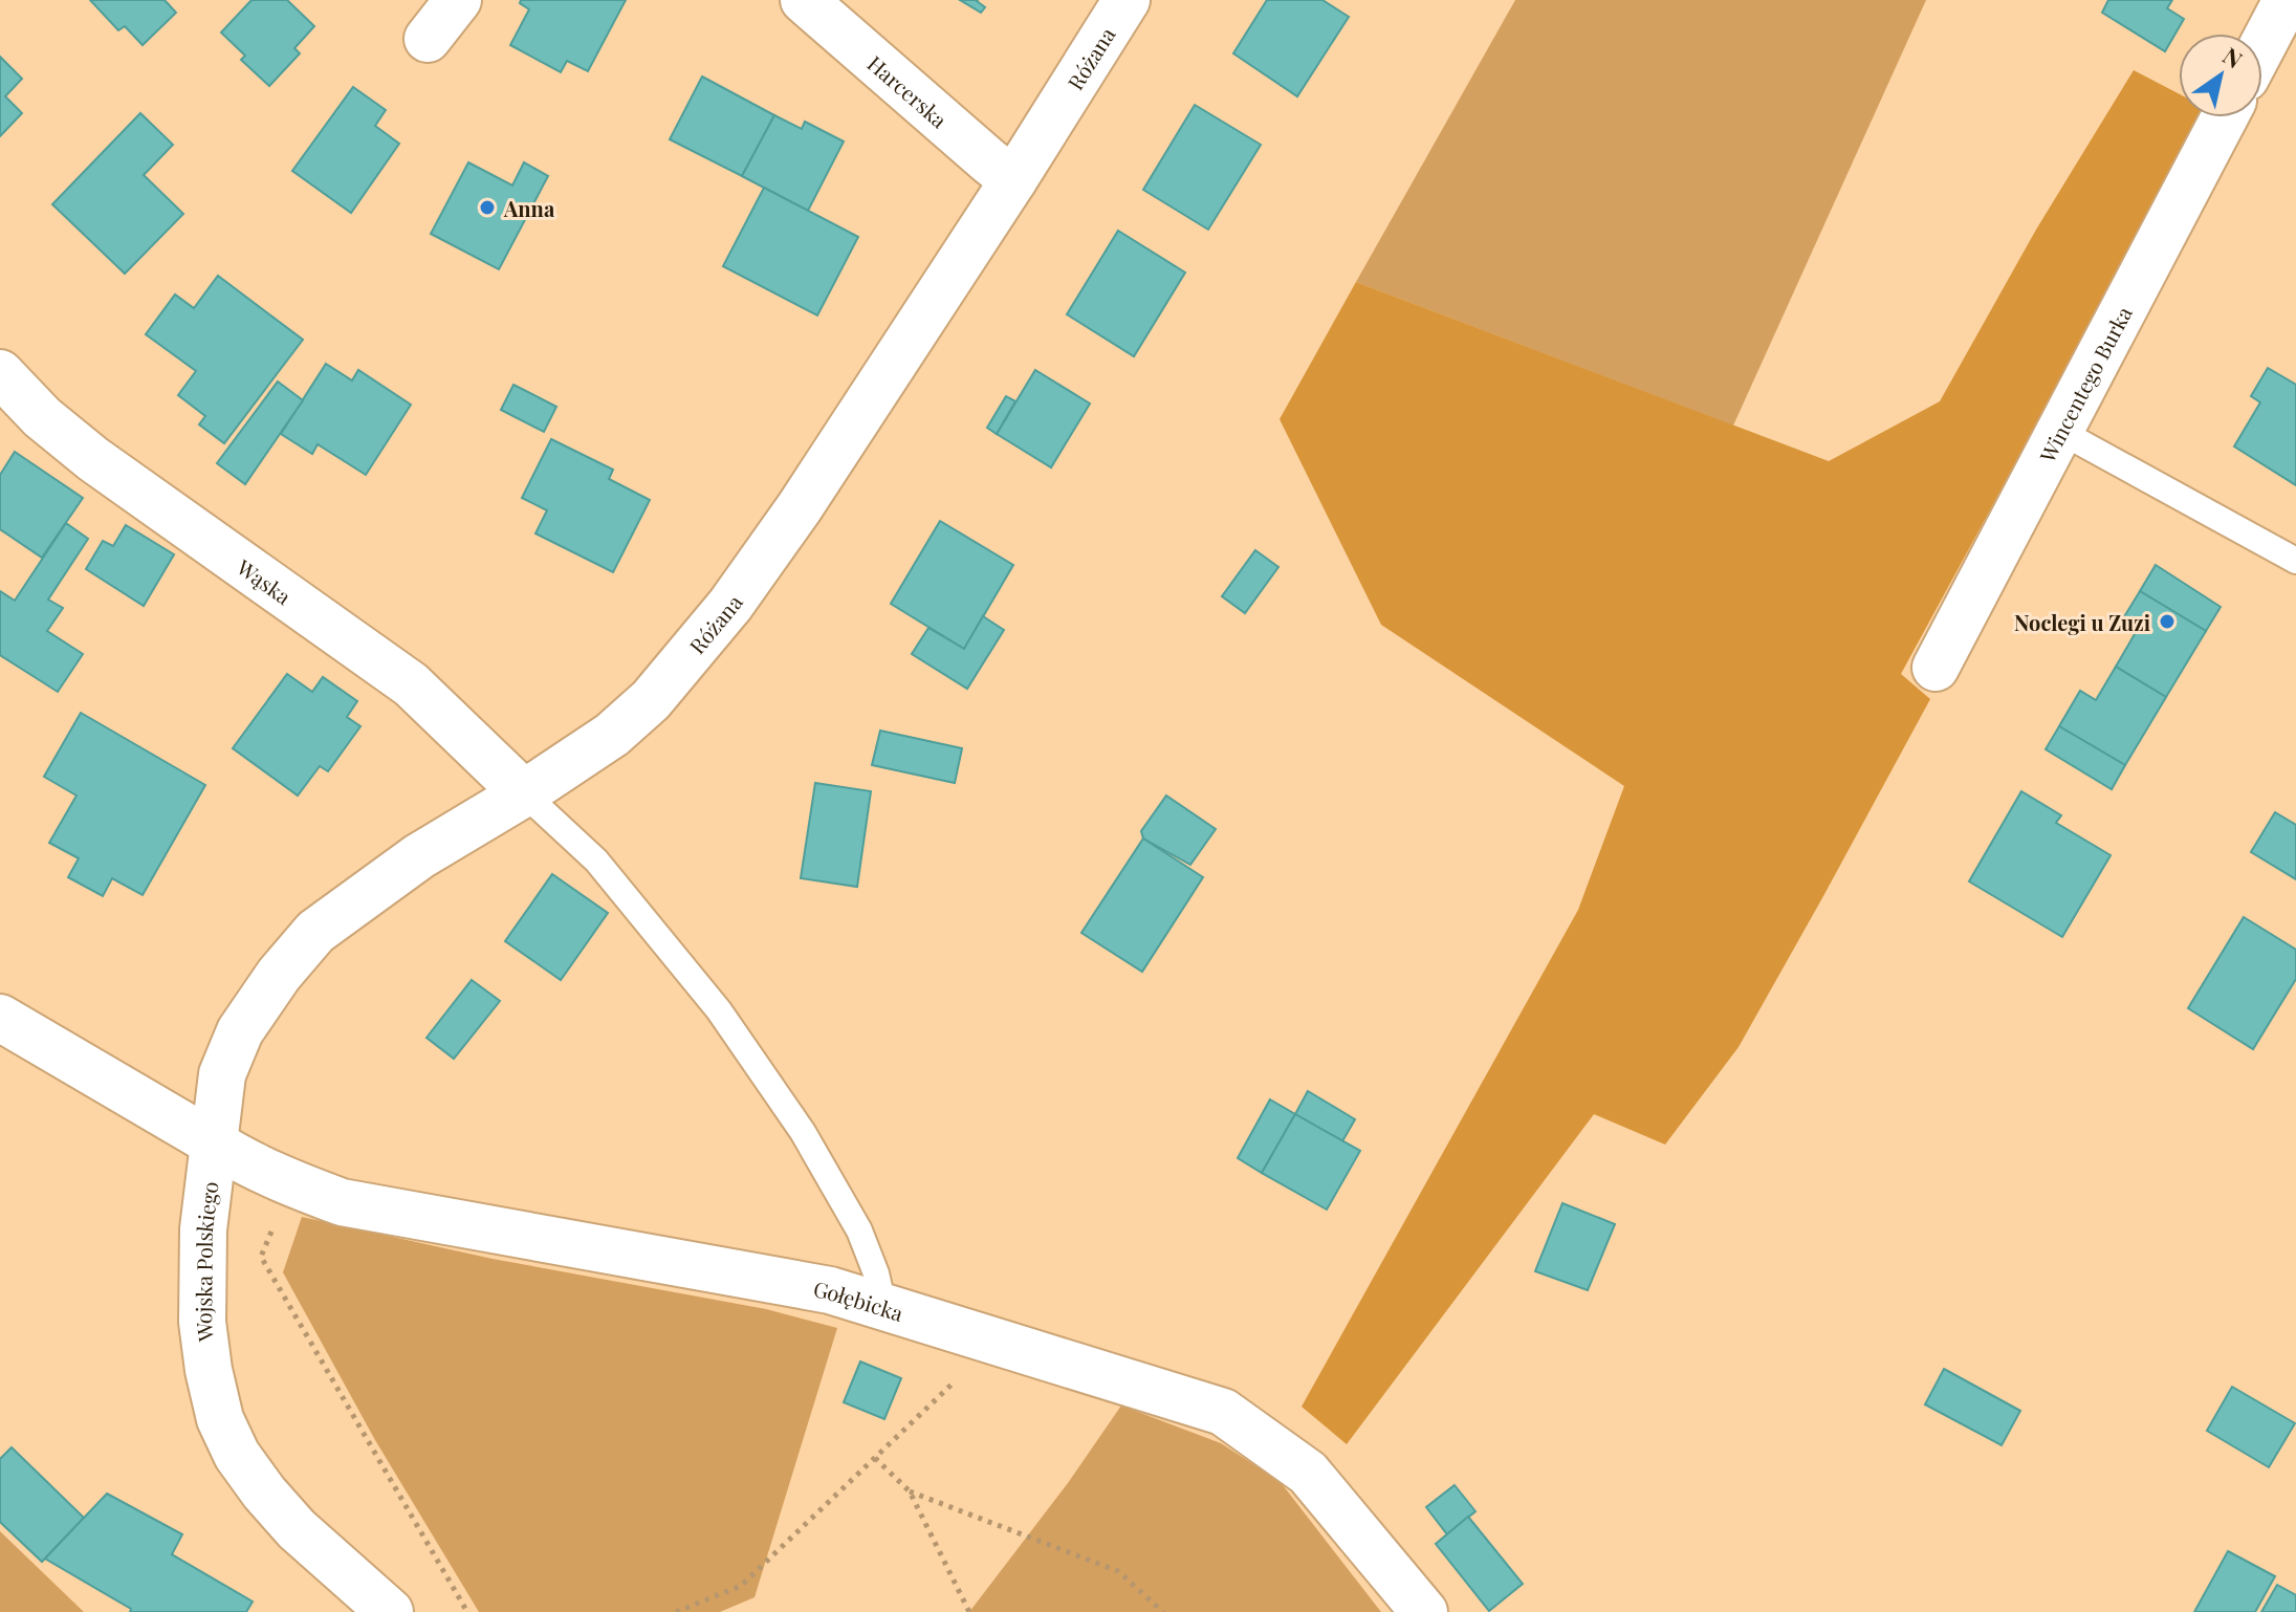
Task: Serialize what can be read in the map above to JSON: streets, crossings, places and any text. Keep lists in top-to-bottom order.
{
  "streets": {
    "street": [
      "Różana",
      "Harcerska",
      "Wincentego Burka",
      "Wąska",
      "Wojska Polskiego",
      "Gołębicka"
    ]
  },
  "crossings": [
    ["Różana", "Harcerska"],
    ["Różana", "Wąska"],
    ["Różana", "Wojska Polskiego"],
    ["Różana", "Gołębicka"],
    ["Wojska Polskiego", "Gołębicka"]
  ],
  "places": ["Anna", "Noclegi u Zuzi"],
  "north": "top right"
}
